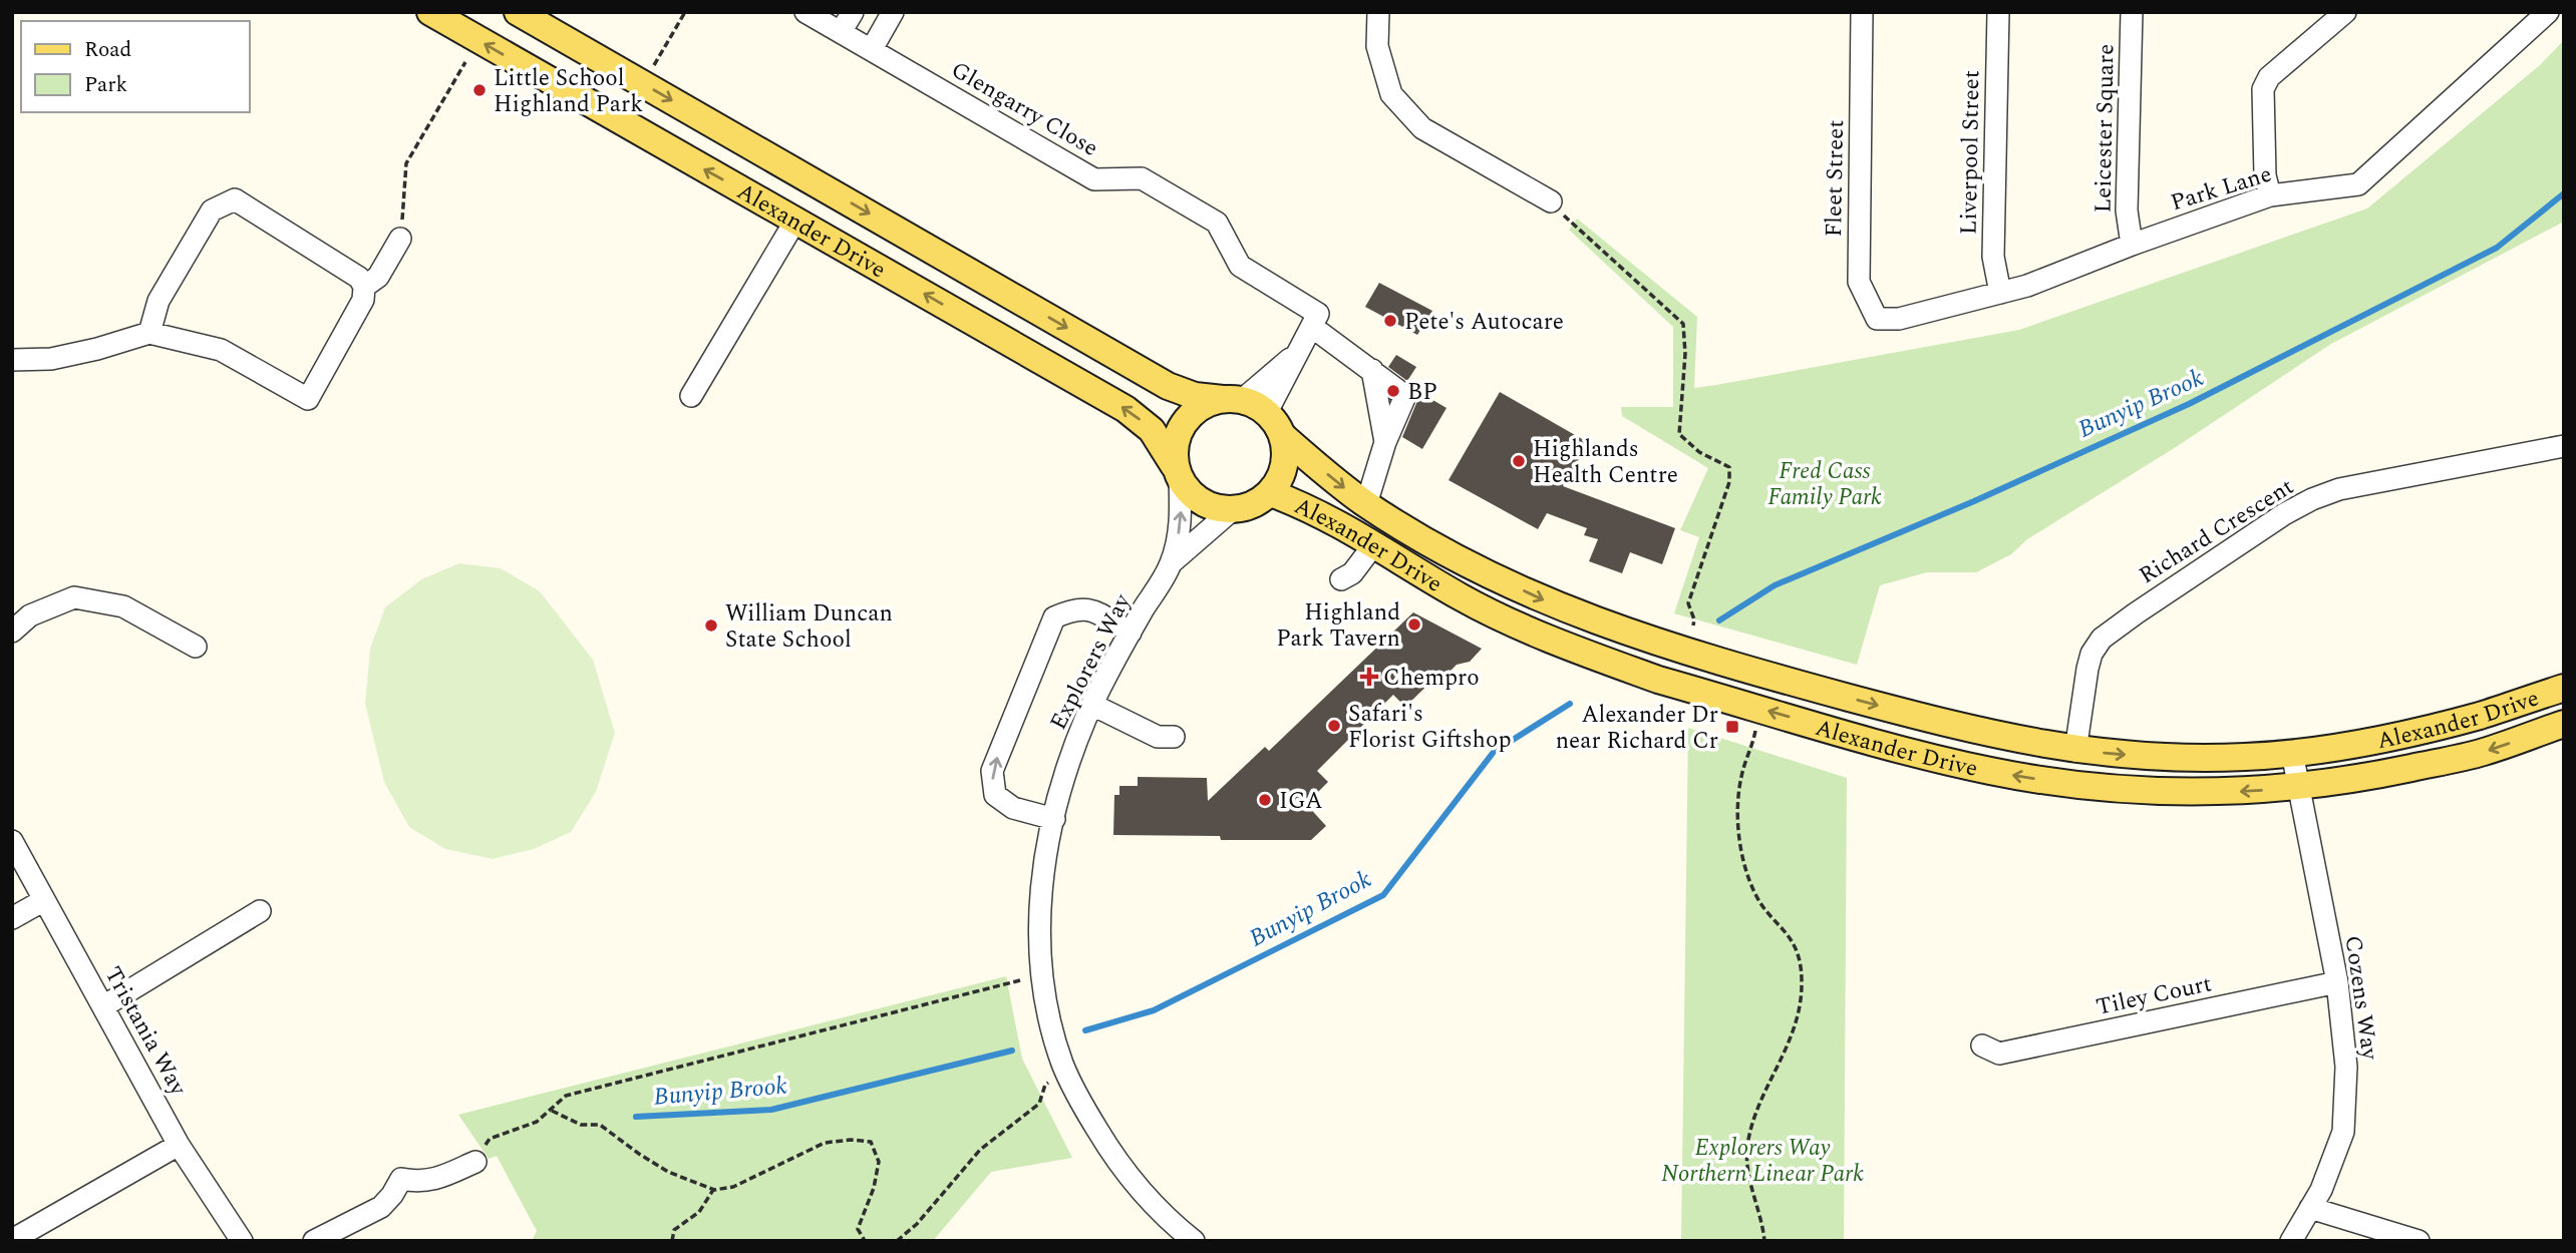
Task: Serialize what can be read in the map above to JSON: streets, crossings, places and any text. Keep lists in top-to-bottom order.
{
  "streets": {
    "main road": ["Alexander Drive"],
    "street": [
      "Glengarry Close",
      "Leicester Square",
      "Liverpool Street",
      "Fleet Street",
      "Park Lane",
      "Richard Crescent",
      "Explorers Way",
      "Tiley Court",
      "Cozens Way",
      "Tristania Way"
    ]
  },
  "crossings": [
    ["Leicester Square", "Park Lane"],
    ["Liverpool Street", "Park Lane"],
    ["Fleet Street", "Park Lane"],
    ["Alexander Drive", "Richard Crescent"],
    ["Alexander Drive", "Explorers Way"],
    ["Alexander Drive", "Cozens Way"],
    ["Tiley Court", "Cozens Way"]
  ],
  "water": ["Bunyip Brook"],
  "parks": ["Fred Cass Family Park", "Explorers Way Northern Linear Park"],
  "places": {
    "other": [
      "Little School Highland Park",
      "Pete's Autocare",
      "BP",
      "Highlands Health Centre",
      "Highland Park Tavern",
      "William Duncan State School",
      "Safari's Florist Giftshop",
      "IGA"
    ],
    "health": ["Chempro"],
    "transit": ["Alexander Dr near Richard Cr"]
  },
  "legend": ["Road", "Park"]
}
